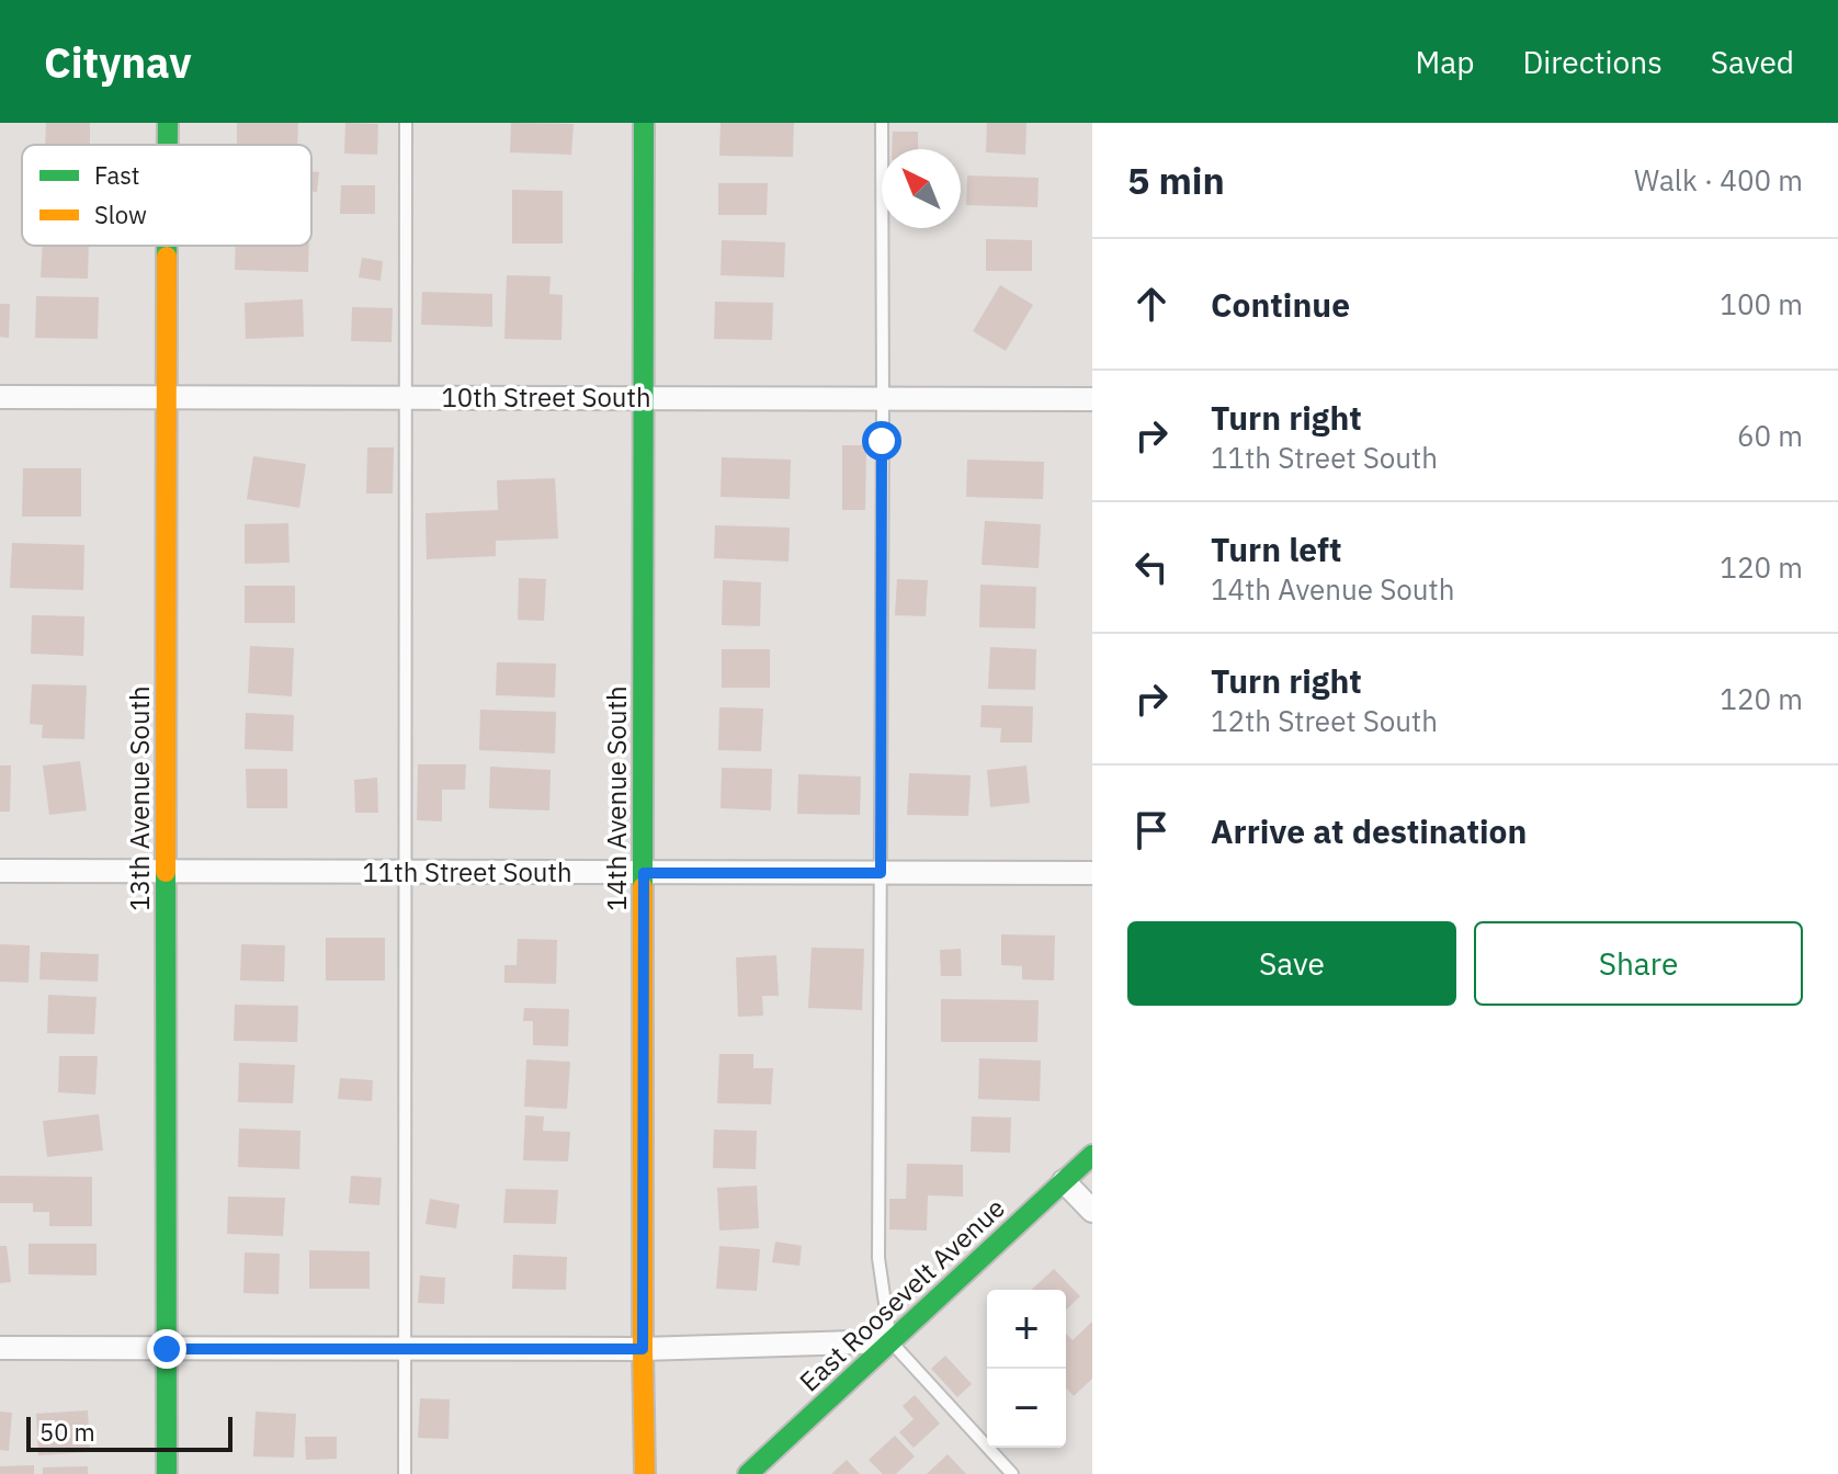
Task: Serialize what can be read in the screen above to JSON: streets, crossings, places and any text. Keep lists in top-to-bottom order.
{
  "streets": {
    "street": [
      "10th Street South",
      "13th Avenue South",
      "14th Avenue South",
      "11th Street South",
      "East Roosevelt Avenue"
    ]
  },
  "crossings": [
    ["10th Street South", "13th Avenue South"],
    ["10th Street South", "14th Avenue South"],
    ["13th Avenue South", "11th Street South"],
    ["14th Avenue South", "11th Street South"]
  ],
  "legend": ["Fast", "Slow"],
  "scale_bar": "50 m",
  "north": "top left",
  "page": {
    "header": "Citynav",
    "nav": ["Map", "Directions", "Saved"],
    "heading": ["5 min", "Walk · 400 m"],
    "list": [
      ["Continue", "100 m"],
      ["Turn right", "11th Street South", "60 m"],
      ["Turn left", "14th Avenue South", "120 m"],
      ["Turn right", "12th Street South", "120 m"],
      "Arrive at destination"
    ],
    "buttons": ["Save", "Share"],
    "map_buttons": ["+", "−"],
    "scale": "50 m"
  }
}
